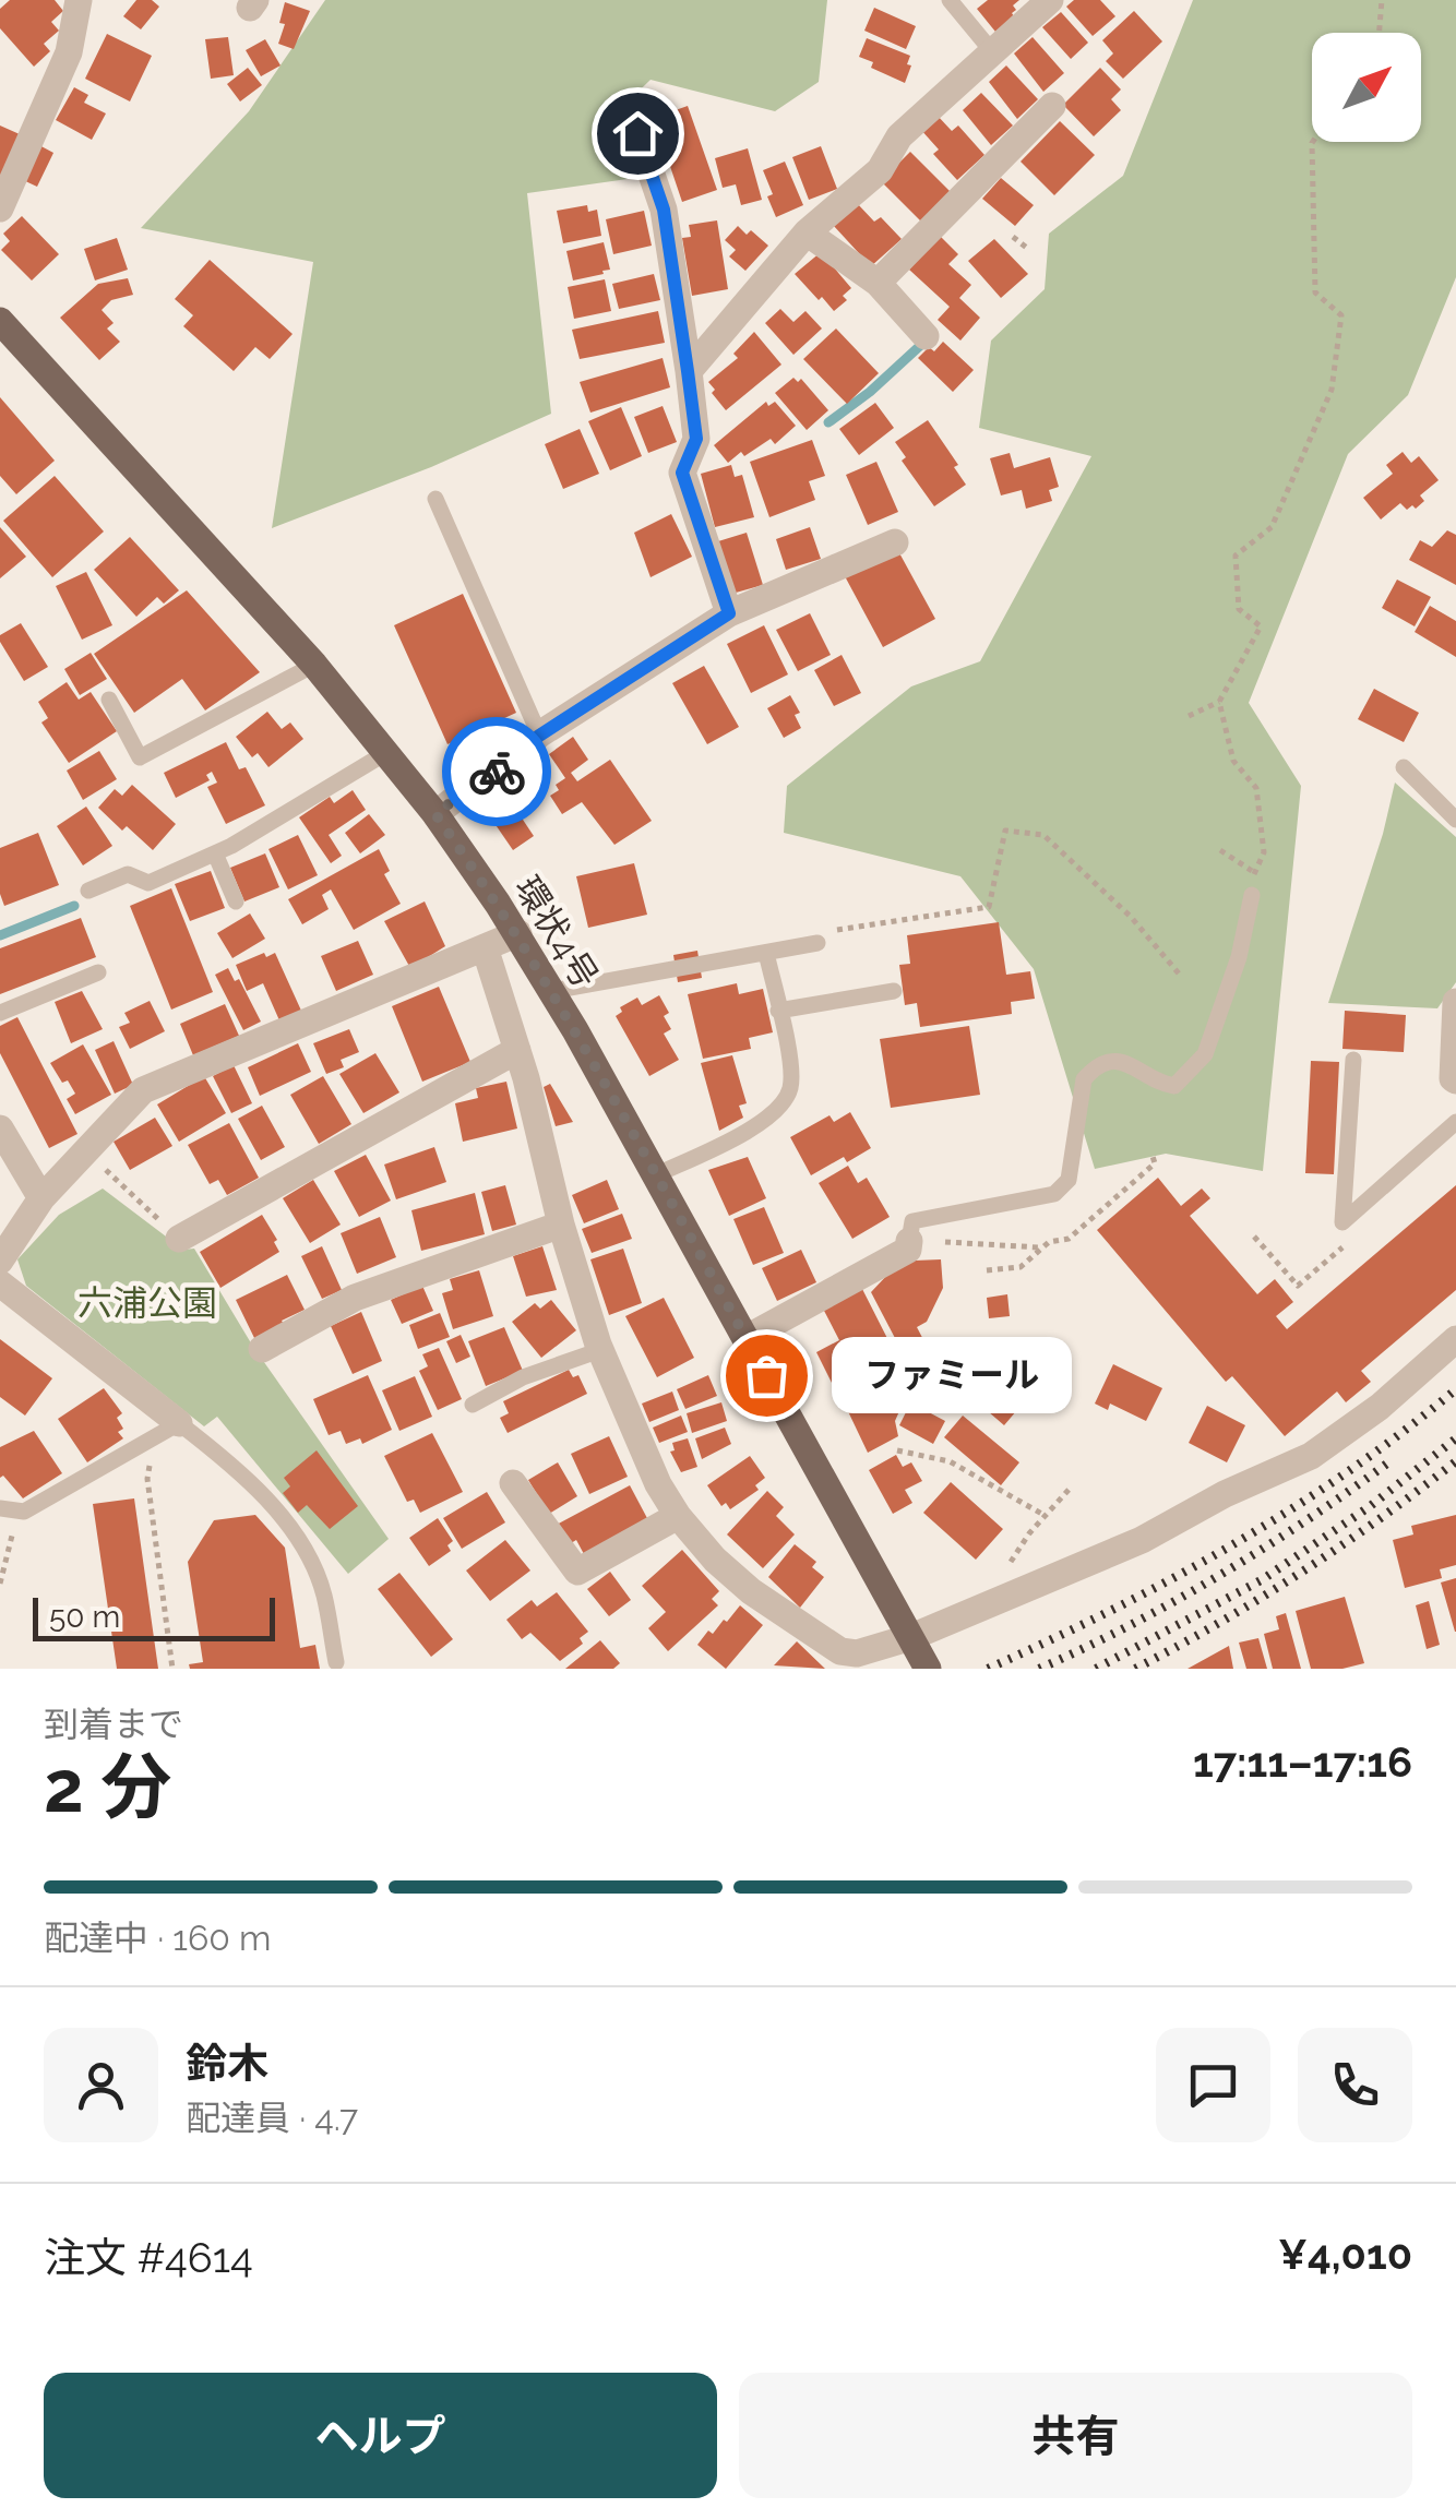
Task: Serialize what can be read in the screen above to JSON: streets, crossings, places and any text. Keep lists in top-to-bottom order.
{
  "streets": {
    "main road": ["環状4号"]
  },
  "parks": ["六浦公園"],
  "places": ["ファミール"],
  "scale_bar": "50 m",
  "north": "top right",
  "page": {
    "bubble": "ファミール",
    "scale": "50 m",
    "heading": ["2 分", "到着まで", "17:11–17:16"],
    "panel": [
      "鈴木",
      "配達員 · 4.7",
      "注文 #4614",
      "¥4,010"
    ],
    "bar": "配達中 · 160 m",
    "buttons": ["ヘルプ", "共有"]
  }
}
